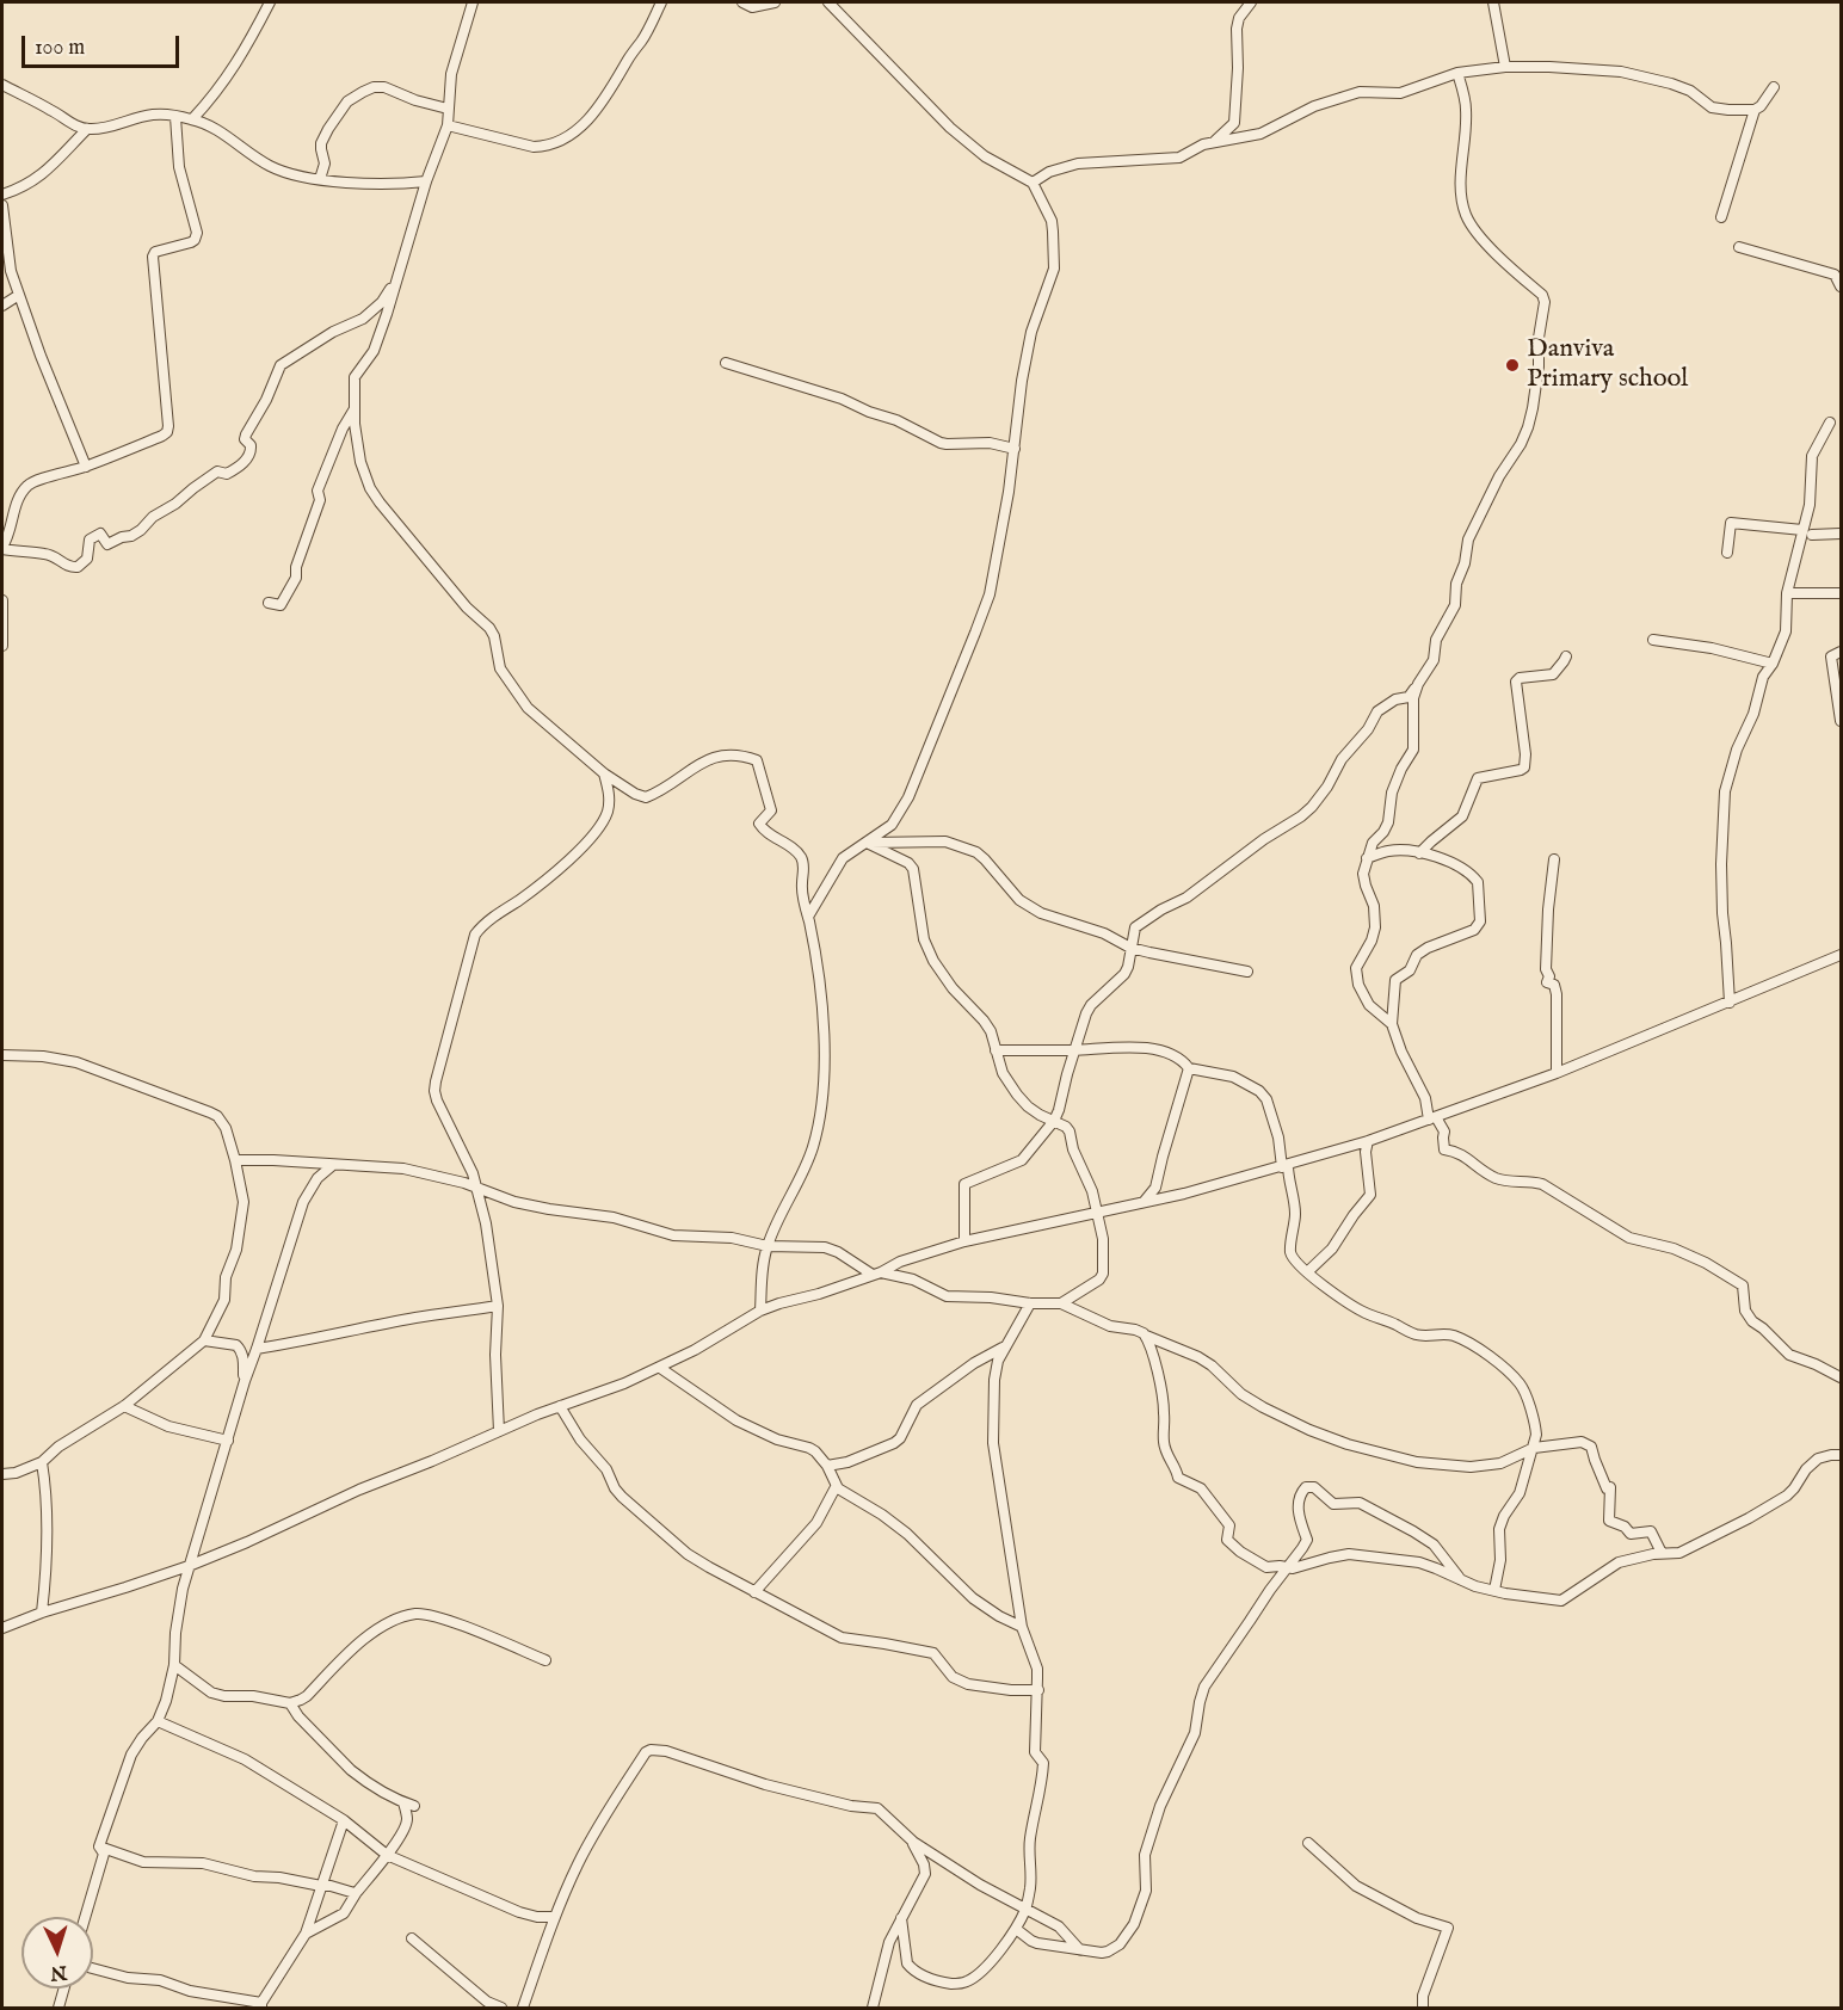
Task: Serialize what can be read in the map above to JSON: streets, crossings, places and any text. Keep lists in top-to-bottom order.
{
  "places": ["Danviva Primary school"],
  "scale_bar": "100 m",
  "north": "bottom"
}
